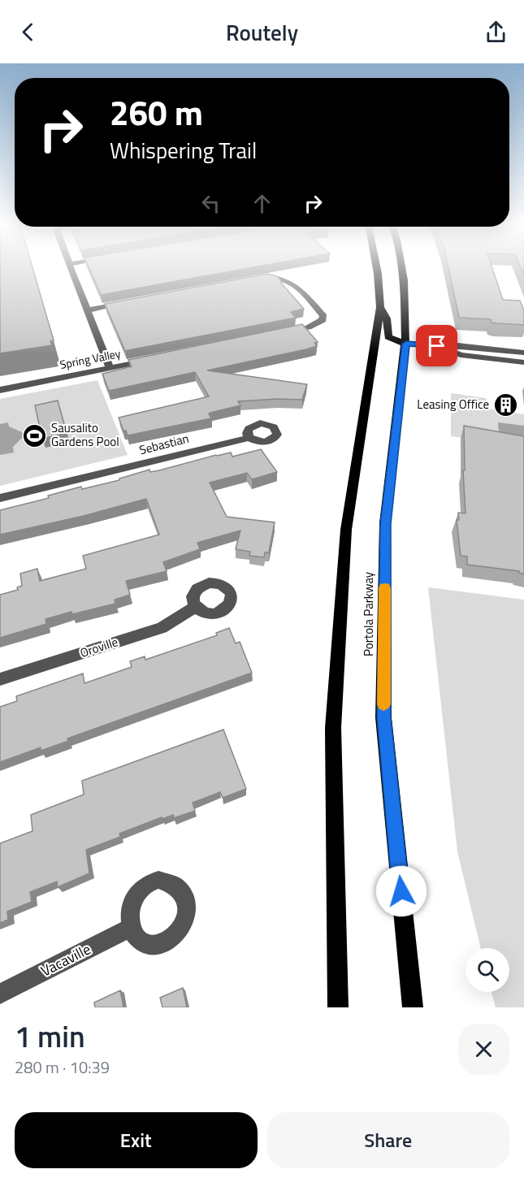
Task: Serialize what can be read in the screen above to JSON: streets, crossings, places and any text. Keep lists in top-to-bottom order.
{
  "streets": {
    "main road": ["Portola Parkway"],
    "street": [
      "Spring Valley",
      "Sebastian",
      "Oroville",
      "Vacaville"
    ]
  },
  "places": {
    "building": ["Leasing Office"],
    "sports": ["Sausalito Gardens Pool"]
  },
  "page": {
    "header": "Routely",
    "turn": ["260 m", "Whispering Trail"],
    "heading": ["1 min", "280 m · 10:39"],
    "buttons": ["Exit", "Share"]
  }
}
